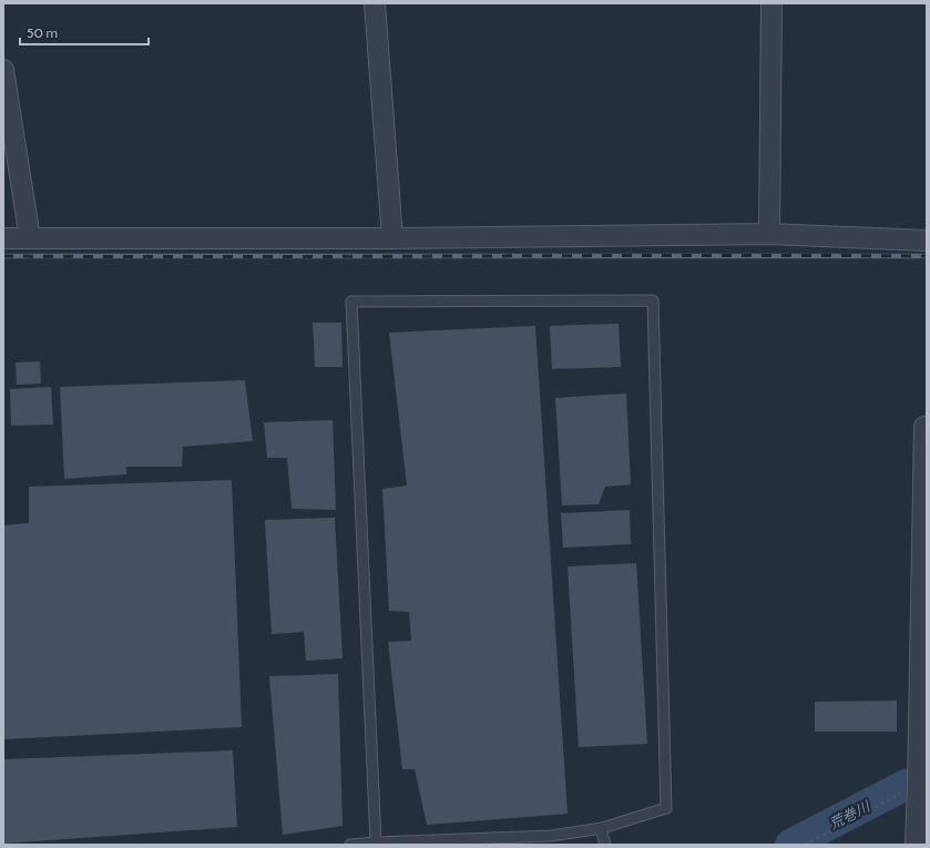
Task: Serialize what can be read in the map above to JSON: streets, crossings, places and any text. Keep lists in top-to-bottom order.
{
  "water": ["荒巻川"],
  "scale_bar": "50 m"
}
